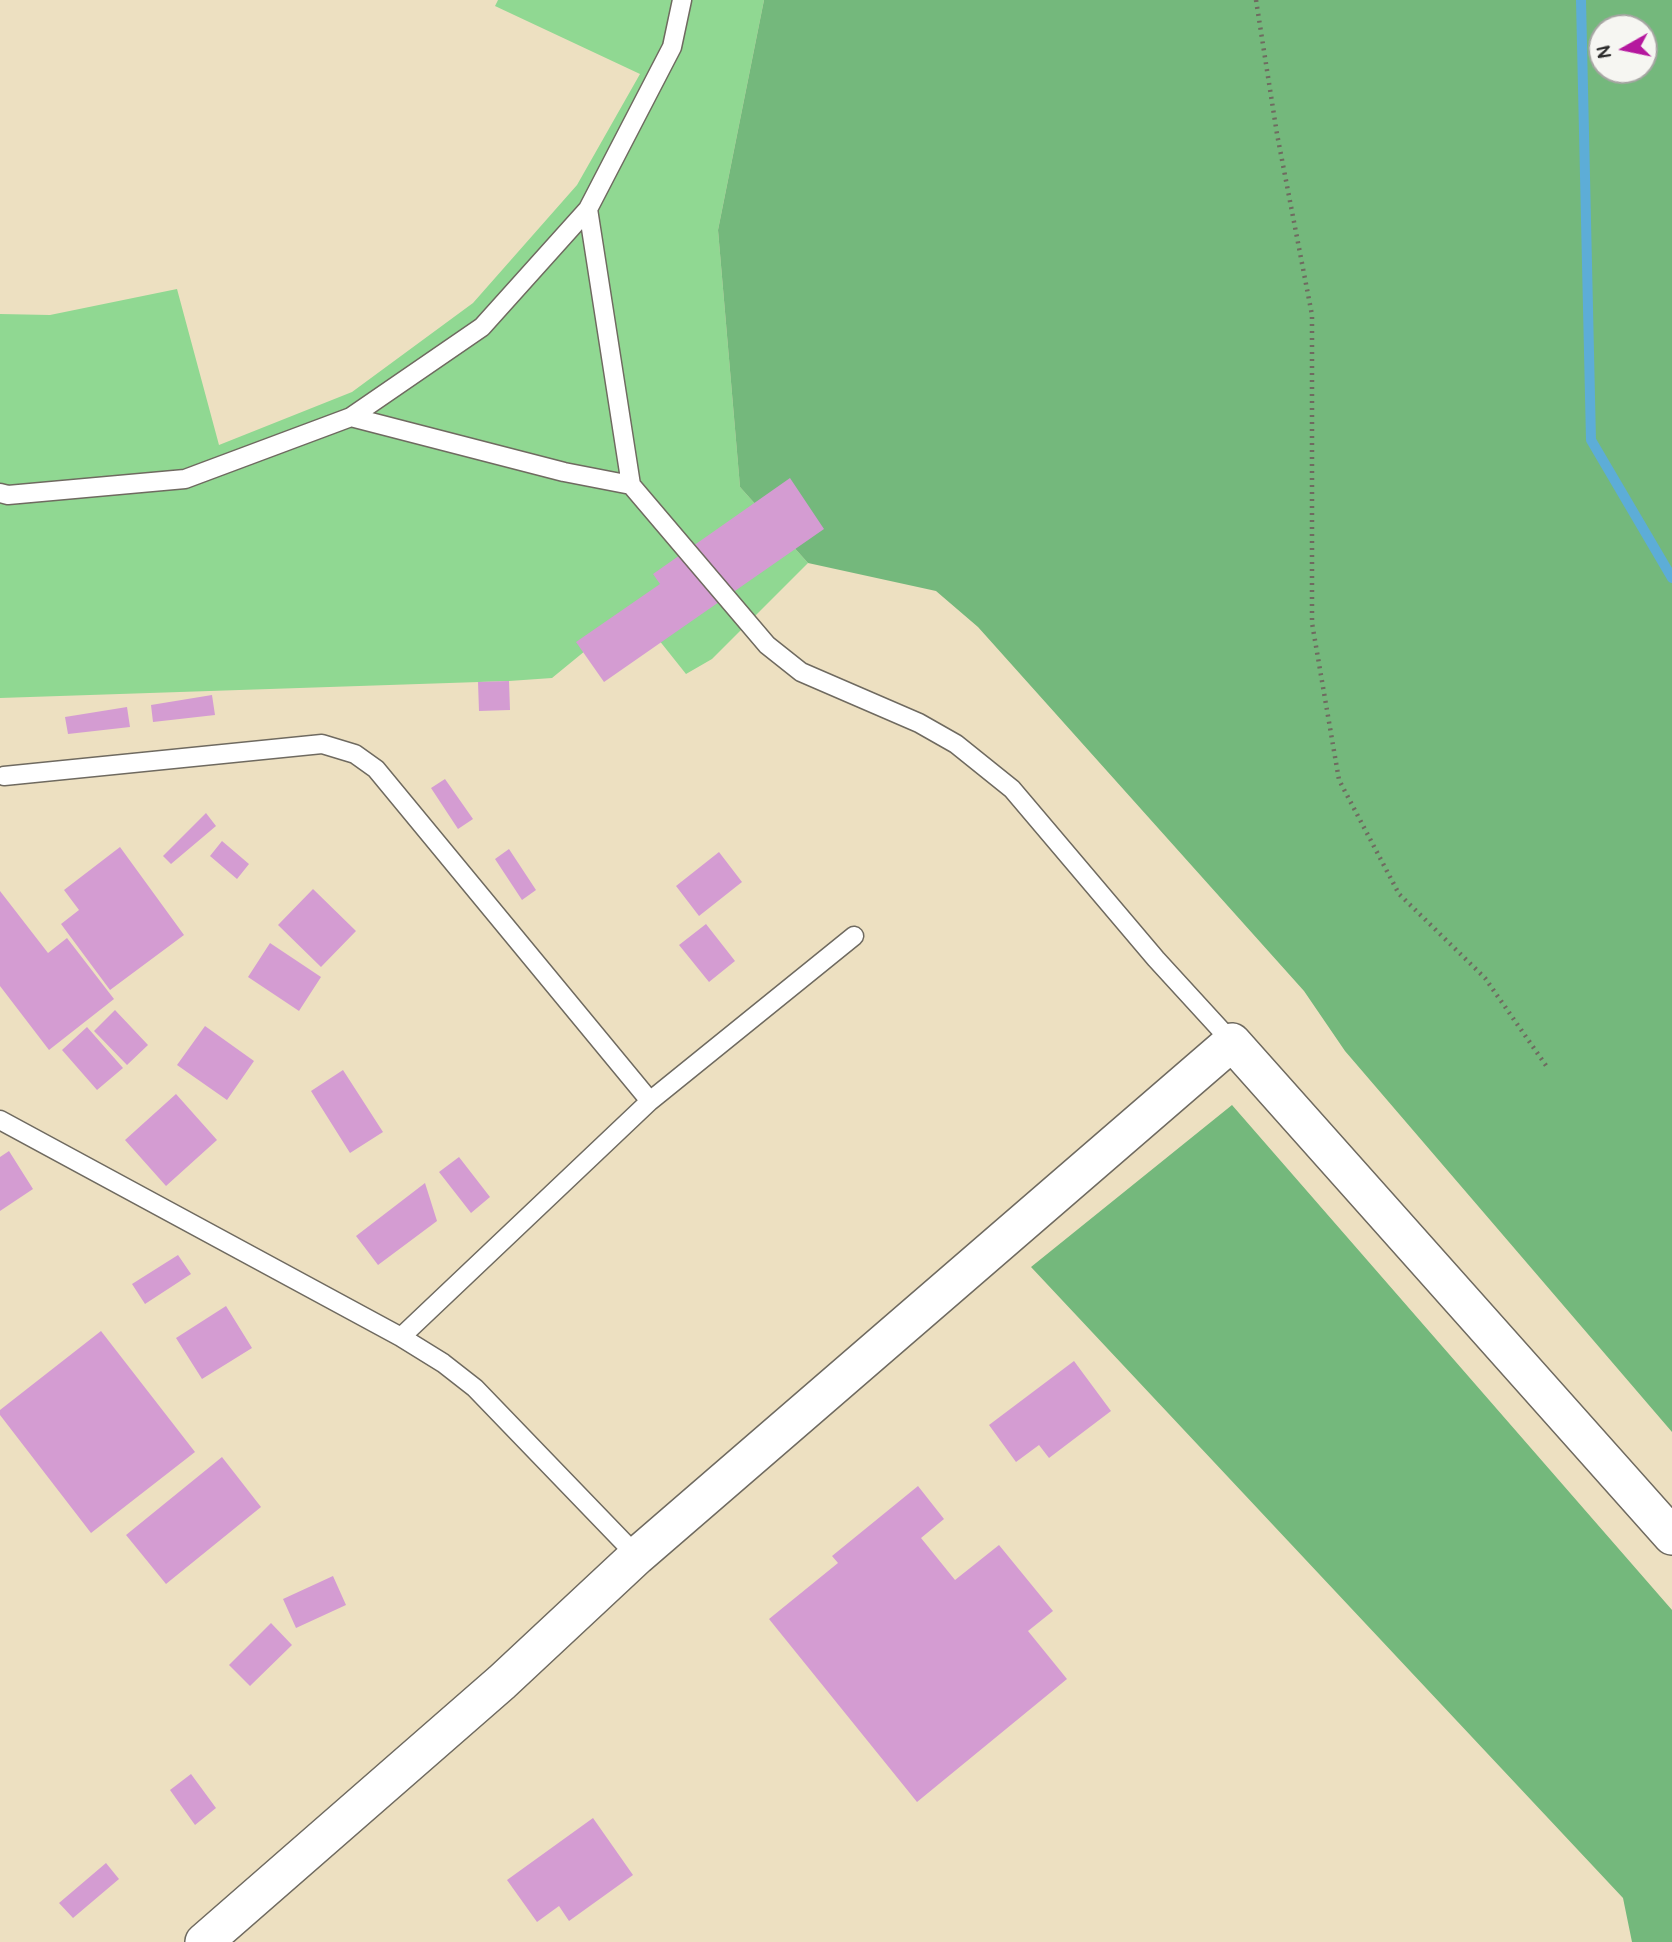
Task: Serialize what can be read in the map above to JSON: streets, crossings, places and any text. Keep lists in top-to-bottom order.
{
  "north": "left"
}
